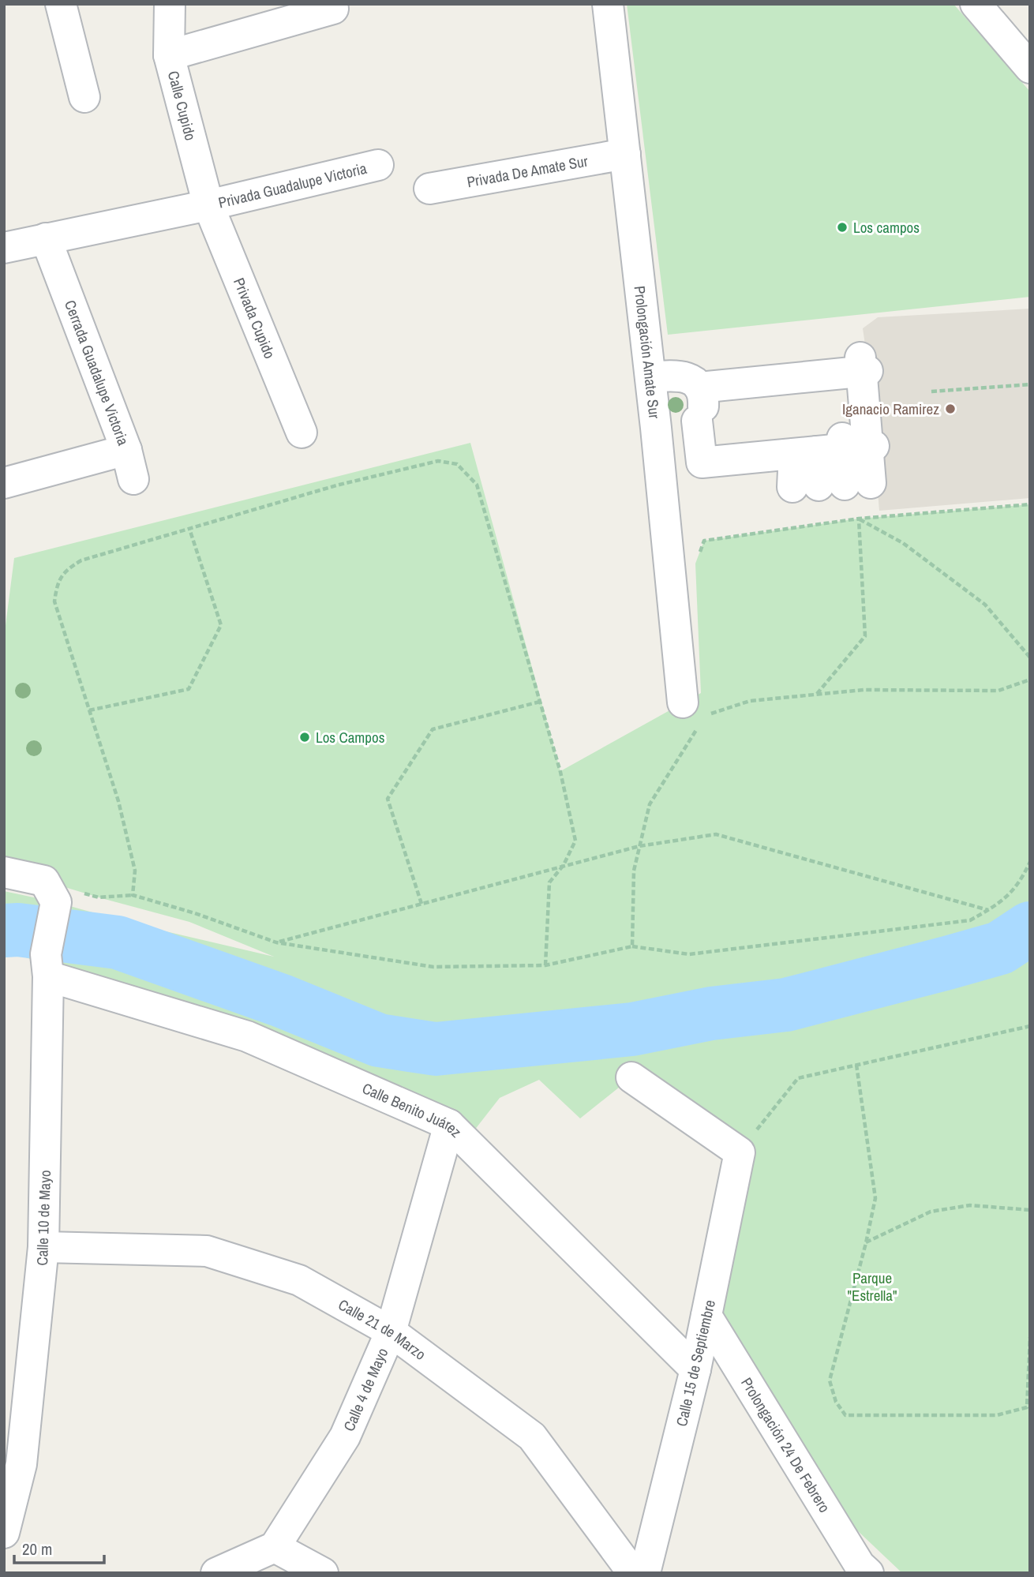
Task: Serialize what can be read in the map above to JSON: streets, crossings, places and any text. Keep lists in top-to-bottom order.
{
  "streets": {
    "street": [
      "Calle Cupido",
      "Privada De Amate Sur",
      "Privada Guadalupe Victoria",
      "Privada Cupido",
      "Prolongación Amate Sur",
      "Cerrada Guadalupe Victoria",
      "Calle Benito Juárez",
      "Calle 10 de Mayo",
      "Calle 21 de Marzo",
      "Calle 15 de Septiembre",
      "Calle 4 de Mayo",
      "Prolongación 24 De Febrero"
    ]
  },
  "crossings": [
    ["Calle Cupido", "Privada Guadalupe Victoria"],
    ["Calle Cupido", "Privada Cupido"],
    ["Privada De Amate Sur", "Prolongación Amate Sur"],
    ["Privada Guadalupe Victoria", "Privada Cupido"],
    ["Privada Guadalupe Victoria", "Cerrada Guadalupe Victoria"],
    ["Calle Benito Juárez", "Calle 10 de Mayo"],
    ["Calle Benito Juárez", "Calle 15 de Septiembre"],
    ["Calle Benito Juárez", "Calle 4 de Mayo"],
    ["Calle 10 de Mayo", "Calle 21 de Marzo"],
    ["Calle 21 de Marzo", "Calle 4 de Mayo"],
    ["Calle 15 de Septiembre", "Prolongación 24 De Febrero"]
  ],
  "parks": ["Parque \"Estrella\""],
  "places": ["Los campos", "Iganacio Ramirez", "Los Campos"],
  "scale_bar": "20 m"
}
